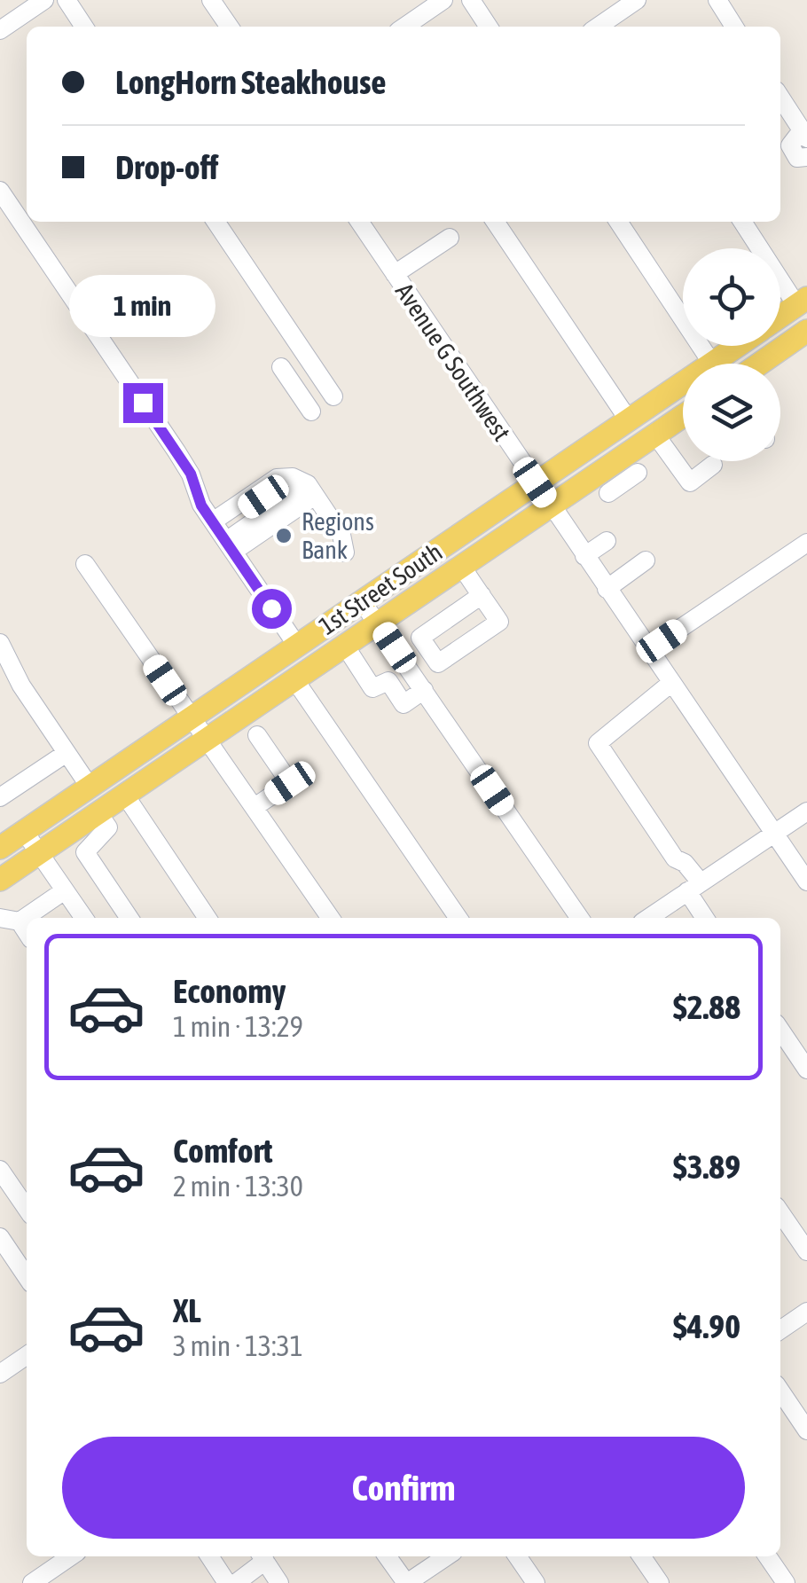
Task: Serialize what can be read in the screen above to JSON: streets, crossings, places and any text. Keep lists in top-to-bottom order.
{
  "streets": {
    "main road": ["1st Street South"],
    "street": ["Avenue G Southwest"]
  },
  "crossings": [
    ["Avenue G Southwest", "1st Street South"]
  ],
  "places": ["Regions Bank"],
  "page": {
    "banner": ["LongHorn Steakhouse", "Drop-off"],
    "bubble": "1 min",
    "list": [
      {
        "name": "Economy",
        "note": "1 min · 13:29",
        "value": "$2.88"
      },
      {
        "name": "Comfort",
        "note": "2 min · 13:30",
        "value": "$3.89"
      },
      {
        "name": "XL",
        "note": "3 min · 13:31",
        "value": "$4.90"
      }
    ],
    "buttons": "Confirm"
  }
}
